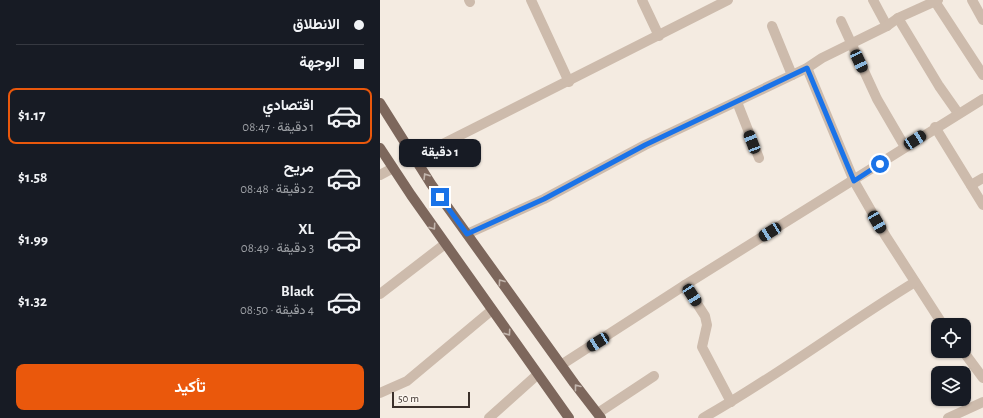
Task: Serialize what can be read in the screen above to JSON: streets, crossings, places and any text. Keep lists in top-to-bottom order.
{
  "scale_bar": "50 m",
  "page": {
    "banner": ["الانطلاق", "الوجهة"],
    "list": [
      {
        "name": "اقتصادي",
        "note": "1 دقيقة · 08:47",
        "value": "$1.17"
      },
      {
        "name": "مريح",
        "note": "2 دقيقة · 08:48",
        "value": "$1.58"
      },
      {
        "name": "XL",
        "note": "3 دقيقة · 08:49",
        "value": "$1.99"
      },
      {
        "name": "Black",
        "note": "4 دقيقة · 08:50",
        "value": "$1.32"
      }
    ],
    "bubble": "1 دقيقة",
    "buttons": "تأكيد",
    "scale": "50 m"
  }
}
